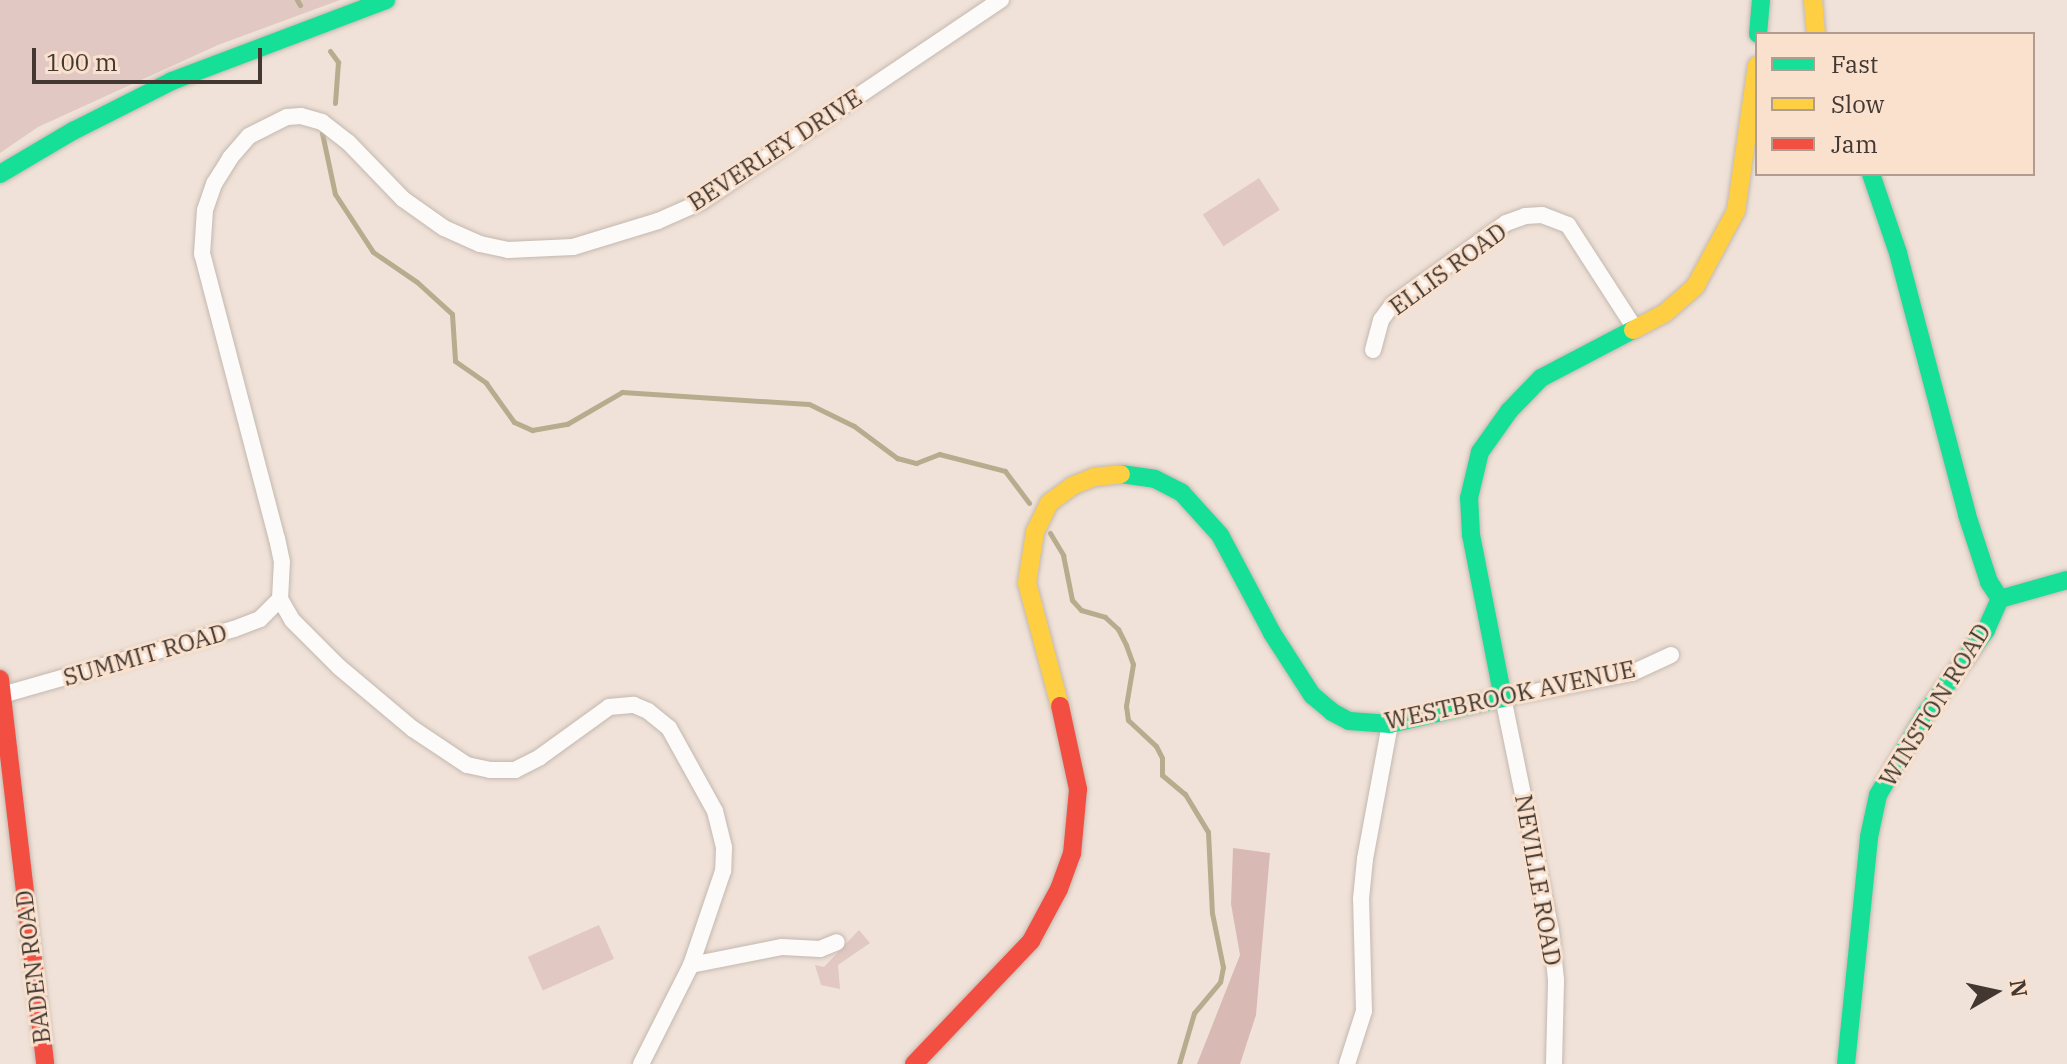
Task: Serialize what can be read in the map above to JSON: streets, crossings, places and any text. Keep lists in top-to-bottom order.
{
  "streets": {
    "street": [
      "BEVERLEY DRIVE",
      "ELLIS ROAD",
      "SUMMIT ROAD",
      "WESTBROOK AVENUE",
      "WINSTON ROAD",
      "NEVILLE ROAD",
      "BADEN ROAD"
    ]
  },
  "crossings": [
    ["BEVERLEY DRIVE", "SUMMIT ROAD"],
    ["SUMMIT ROAD", "BADEN ROAD"],
    ["WESTBROOK AVENUE", "NEVILLE ROAD"]
  ],
  "legend": ["Fast", "Slow", "Jam"],
  "scale_bar": "100 m",
  "north": "right"
}
